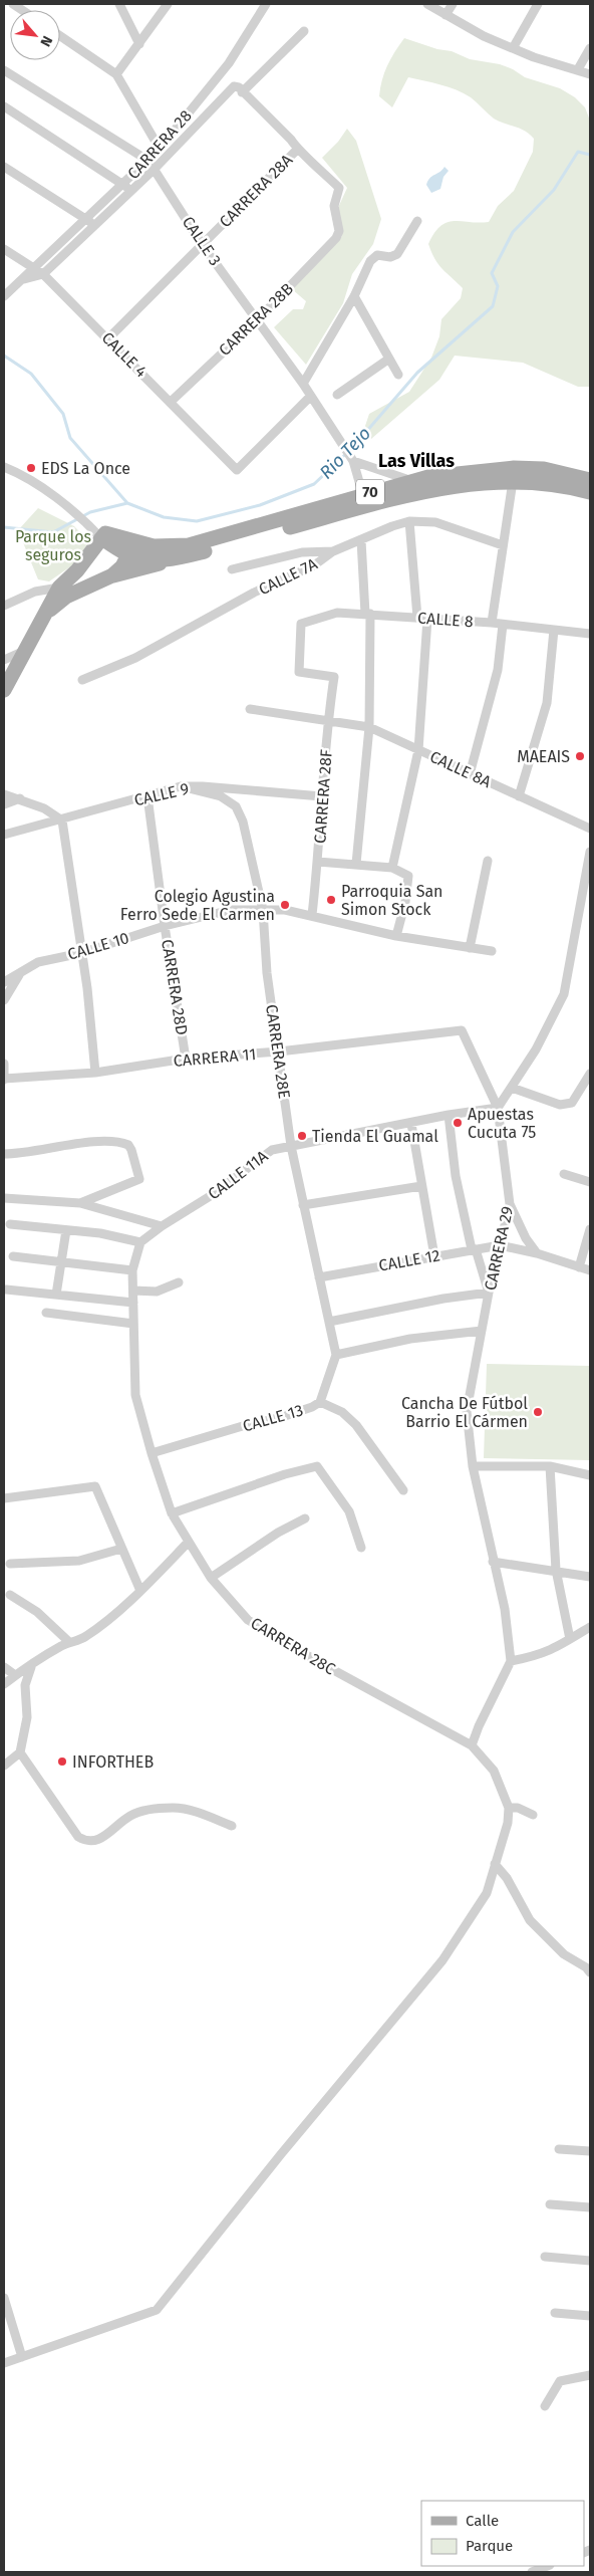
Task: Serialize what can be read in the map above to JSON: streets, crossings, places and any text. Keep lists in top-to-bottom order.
{
  "streets": {
    "main road": ["70"],
    "street": [
      "CARRERA 28",
      "CARRERA 28A",
      "CALLE 3",
      "CARRERA 28B",
      "CALLE 4",
      "CALLE 7A",
      "CALLE 8",
      "CALLE 8A",
      "CALLE 9",
      "CARRERA 28F",
      "CALLE 10",
      "CARRERA 28D",
      "CARRERA 28E",
      "CARRERA 11",
      "CALLE 11A",
      "CARRERA 29",
      "CALLE 12",
      "CALLE 13",
      "CARRERA 28C"
    ]
  },
  "crossings": [
    ["CARRERA 28", "CALLE 3"],
    ["CARRERA 28", "CALLE 4"],
    ["CARRERA 28A", "CALLE 3"],
    ["CARRERA 28A", "CARRERA 28B"],
    ["CARRERA 28A", "CALLE 4"],
    ["CALLE 3", "CARRERA 28B"],
    ["CALLE 3", "CALLE 4"],
    ["CALLE 3", "70"],
    ["CARRERA 28B", "CALLE 4"],
    ["CALLE 8", "CARRERA 28F"],
    ["CALLE 8A", "CARRERA 28F"],
    ["CALLE 9", "CARRERA 28F"],
    ["CALLE 9", "CARRERA 28D"],
    ["CALLE 9", "CARRERA 28E"],
    ["CARRERA 28F", "CALLE 10"],
    ["CALLE 10", "CARRERA 28D"],
    ["CALLE 10", "CARRERA 28E"],
    ["CARRERA 28D", "CARRERA 11"],
    ["CARRERA 28E", "CARRERA 11"],
    ["CARRERA 28E", "CALLE 11A"],
    ["CARRERA 28E", "CALLE 12"],
    ["CARRERA 28E", "CALLE 13"],
    ["CARRERA 11", "CALLE 11A"],
    ["CARRERA 11", "CARRERA 29"],
    ["CALLE 11A", "CARRERA 29"],
    ["CARRERA 29", "CALLE 12"],
    ["CALLE 13", "CARRERA 28C"]
  ],
  "districts": ["Las Villas"],
  "water": ["Rio Tejo"],
  "parks": ["Parque los seguros"],
  "places": [
    "EDS La Once",
    "MAEAIS",
    "Parroquia San Simon Stock",
    "Colegio Agustina Ferro Sede El Carmen",
    "Apuestas Cucuta 75",
    "Tienda El Guamal",
    "Cancha De Fútbol Barrio El Cármen",
    "INFORTHEB"
  ],
  "legend": ["Calle", "Parque"],
  "north": "bottom right"
}
